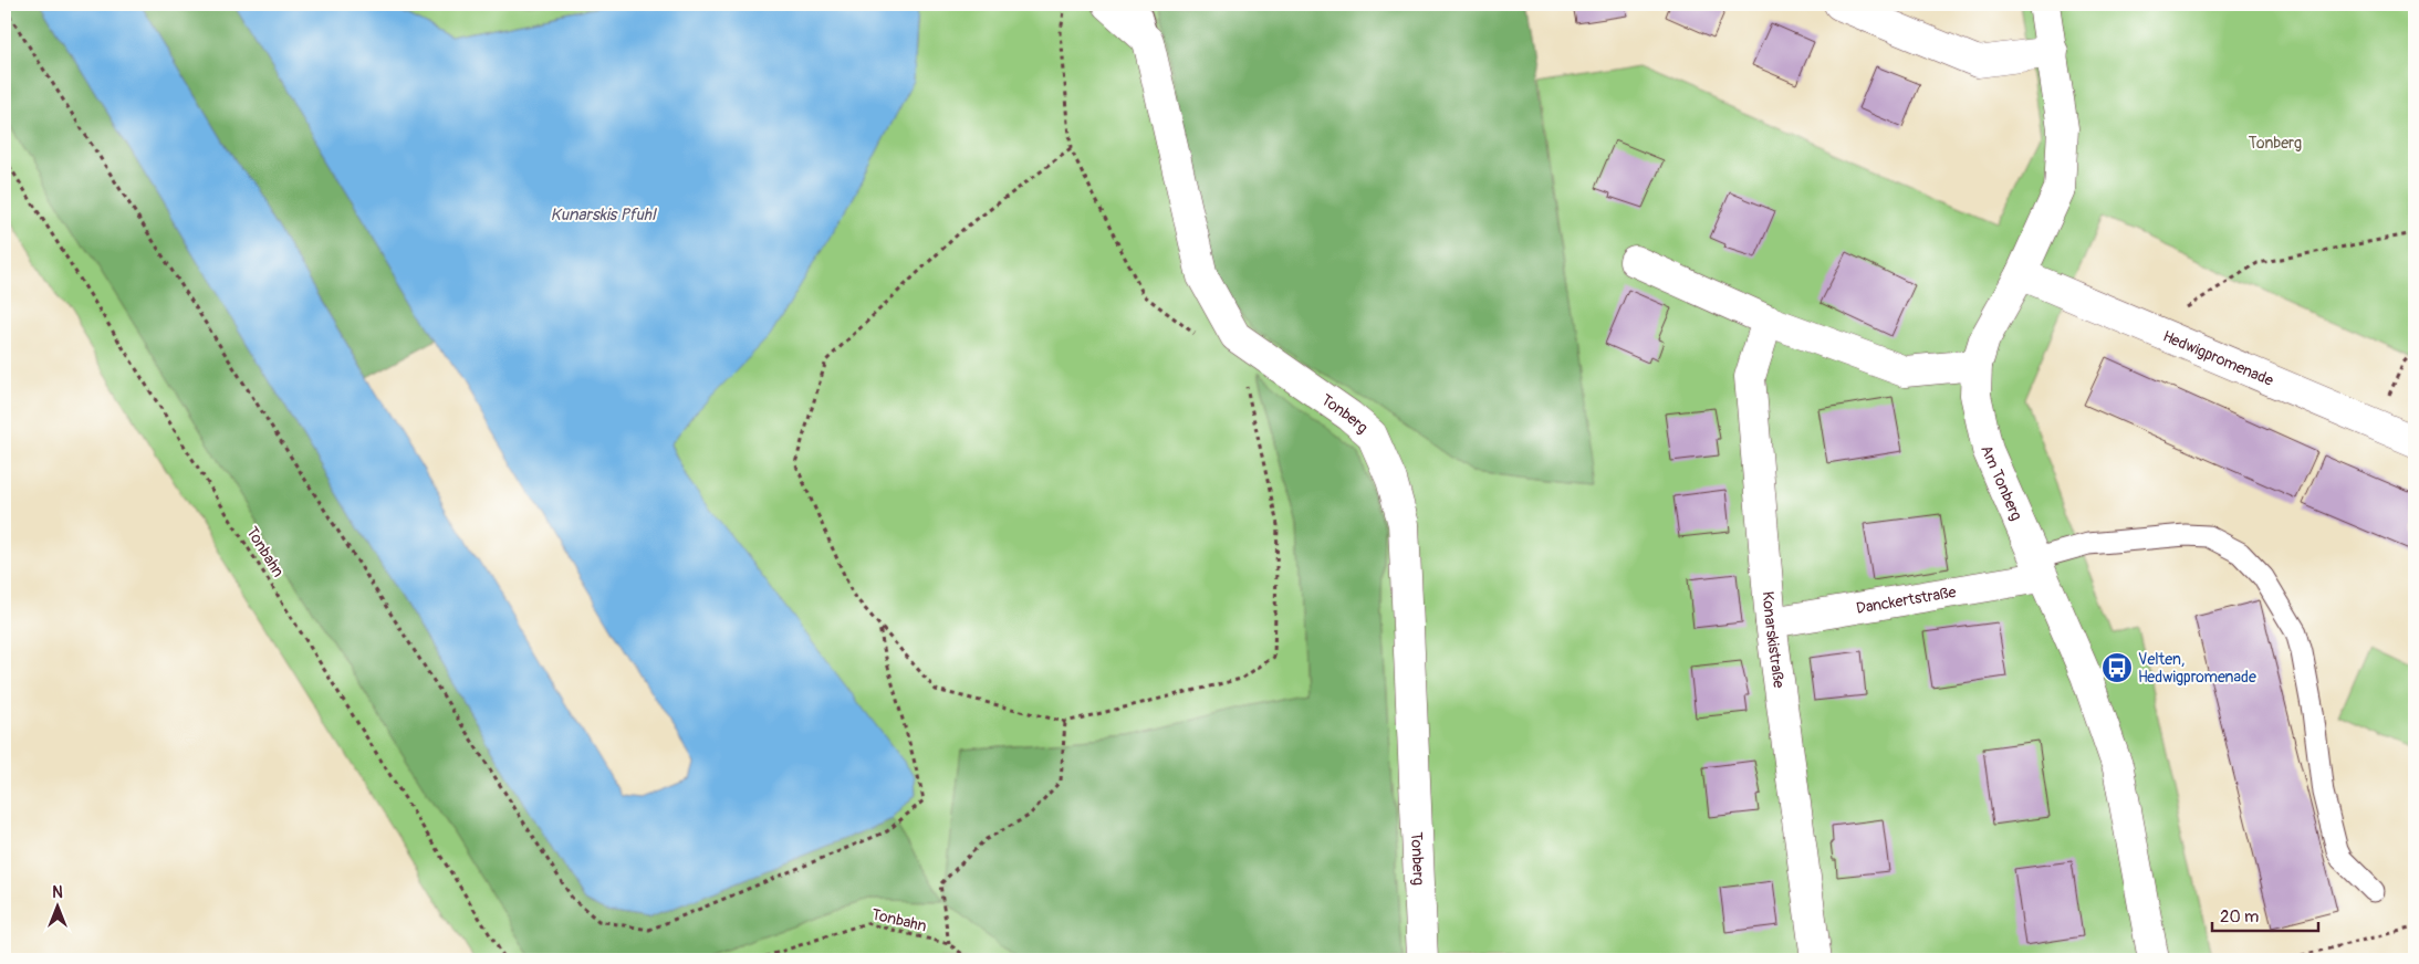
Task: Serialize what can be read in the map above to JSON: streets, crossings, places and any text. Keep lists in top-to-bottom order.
{
  "streets": {
    "street": [
      "Hedwigpromenade",
      "Tonberg",
      "Am Tonberg",
      "Danckertstraße",
      "Konarskistraße"
    ],
    "path": ["Tonbahn"]
  },
  "crossings": [
    ["Hedwigpromenade", "Am Tonberg"],
    ["Am Tonberg", "Danckertstraße"],
    ["Danckertstraße", "Konarskistraße"]
  ],
  "water": ["Kunarskis Pfuhl"],
  "parks": ["Tonberg"],
  "places": {
    "bus stop": ["Velten, Hedwigpromenade"]
  },
  "scale_bar": "20 m",
  "north": "top"
}
